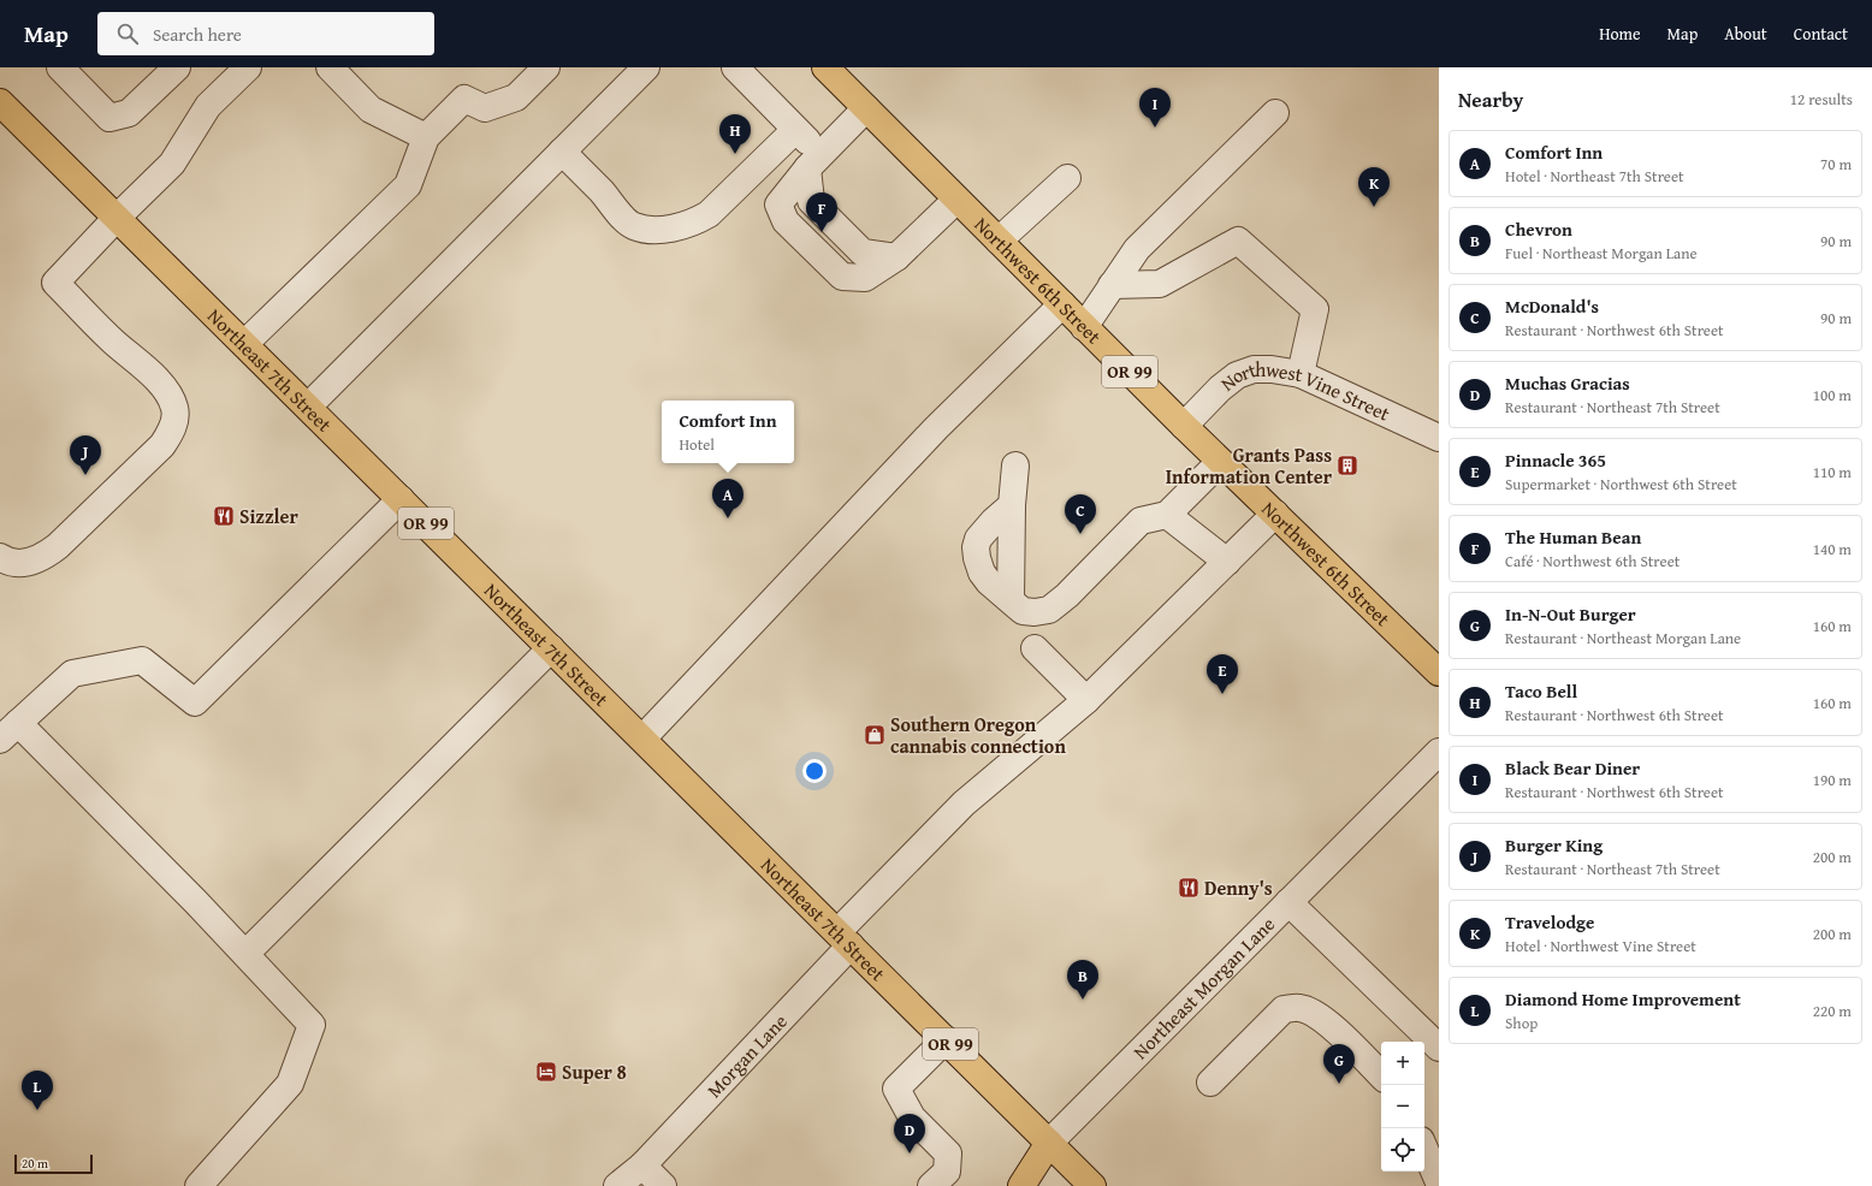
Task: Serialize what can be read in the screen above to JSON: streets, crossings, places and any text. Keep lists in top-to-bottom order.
{
  "streets": {
    "highway": ["Northwest 6th Street", "Northeast 7th Street", "OR 99"],
    "street": ["Northwest Vine Street", "Northeast Morgan Lane", "Morgan Lane"]
  },
  "crossings": [
    ["Northwest 6th Street", "Northwest Vine Street"],
    ["Northwest 6th Street", "Morgan Lane"],
    ["Northeast 7th Street", "Northeast Morgan Lane"],
    ["Northeast 7th Street", "Morgan Lane"]
  ],
  "places": {
    "building": ["Grants Pass Information Center"],
    "restaurant": ["Sizzler", "Denny's"],
    "shop": ["Southern Oregon cannabis connection"],
    "hotel": ["Super 8"]
  },
  "scale_bar": "20 m",
  "page": {
    "header": "Map",
    "search": "Search here",
    "nav": [
      "Home",
      "Map",
      "About",
      "Contact"
    ],
    "heading": ["Nearby", "12 results"],
    "pins": [
      "I",
      "H",
      "K",
      "F",
      "J",
      "A",
      "C",
      "E",
      "B",
      "G",
      "L",
      "D"
    ],
    "list": [
      {
        "mark": "A",
        "name": "Comfort Inn",
        "note": "Hotel · Northeast 7th Street",
        "value": "70 m"
      },
      {
        "mark": "B",
        "name": "Chevron",
        "note": "Fuel · Northeast Morgan Lane",
        "value": "90 m"
      },
      {
        "mark": "C",
        "name": "McDonald's",
        "note": "Restaurant · Northwest 6th Street",
        "value": "90 m"
      },
      {
        "mark": "D",
        "name": "Muchas Gracias",
        "note": "Restaurant · Northeast 7th Street",
        "value": "100 m"
      },
      {
        "mark": "E",
        "name": "Pinnacle 365",
        "note": "Supermarket · Northwest 6th Street",
        "value": "110 m"
      },
      {
        "mark": "F",
        "name": "The Human Bean",
        "note": "Café · Northwest 6th Street",
        "value": "140 m"
      },
      {
        "mark": "G",
        "name": "In-N-Out Burger",
        "note": "Restaurant · Northeast Morgan Lane",
        "value": "160 m"
      },
      {
        "mark": "H",
        "name": "Taco Bell",
        "note": "Restaurant · Northwest 6th Street",
        "value": "160 m"
      },
      {
        "mark": "I",
        "name": "Black Bear Diner",
        "note": "Restaurant · Northwest 6th Street",
        "value": "190 m"
      },
      {
        "mark": "J",
        "name": "Burger King",
        "note": "Restaurant · Northeast 7th Street",
        "value": "200 m"
      },
      {
        "mark": "K",
        "name": "Travelodge",
        "note": "Hotel · Northwest Vine Street",
        "value": "200 m"
      },
      {
        "mark": "L",
        "name": "Diamond Home Improvement",
        "note": "Shop",
        "value": "220 m"
      }
    ],
    "popup": ["Comfort Inn", "Hotel"],
    "map_buttons": ["+", "−"],
    "scale": "20 m"
  }
}
